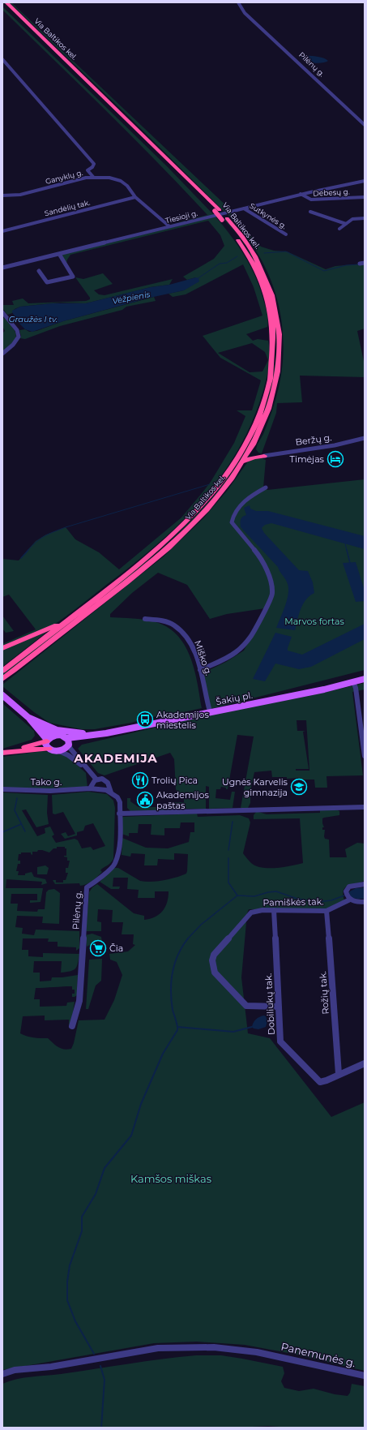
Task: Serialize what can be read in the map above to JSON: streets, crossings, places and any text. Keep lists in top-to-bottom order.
{
  "streets": {
    "highway": ["Via Baltikos kel."],
    "main road": ["Šakių pl."],
    "street": [
      "Pilėnų g.",
      "Ganyklų g.",
      "Debesų g.",
      "Sandėlių tak.",
      "Sutkynės g.",
      "Tiesioji g.",
      "Beržų g.",
      "Miško g.",
      "Tako g.",
      "Pamiškės tak.",
      "Rožių tak.",
      "Dobiliukų tak.",
      "Panemunės g."
    ]
  },
  "crossings": [
    ["Ganyklų g.", "Sandėlių tak."],
    ["Ganyklų g.", "Tiesioji g."],
    ["Debesų g.", "Tiesioji g."],
    ["Sutkynės g.", "Tiesioji g."],
    ["Miško g.", "Šakių pl."],
    ["Pamiškės tak.", "Rožių tak."],
    ["Pamiškės tak.", "Dobiliukų tak."],
    ["Rožių tak.", "Dobiliukų tak."]
  ],
  "districts": ["AKADEMIJA"],
  "water": ["Vėžpienis", "Graužės I tv."],
  "parks": ["Marvos fortas", "Kamšos miškas"],
  "places": {
    "hotel": ["Timėjas"],
    "bus stop": ["Akademijos miestelis"],
    "restaurant": ["Trolių Pica"],
    "school or university": ["Ugnės Karvelis gimnazija"],
    "public building": ["Akademijos paštas"],
    "supermarket": ["Čia"]
  }
}
